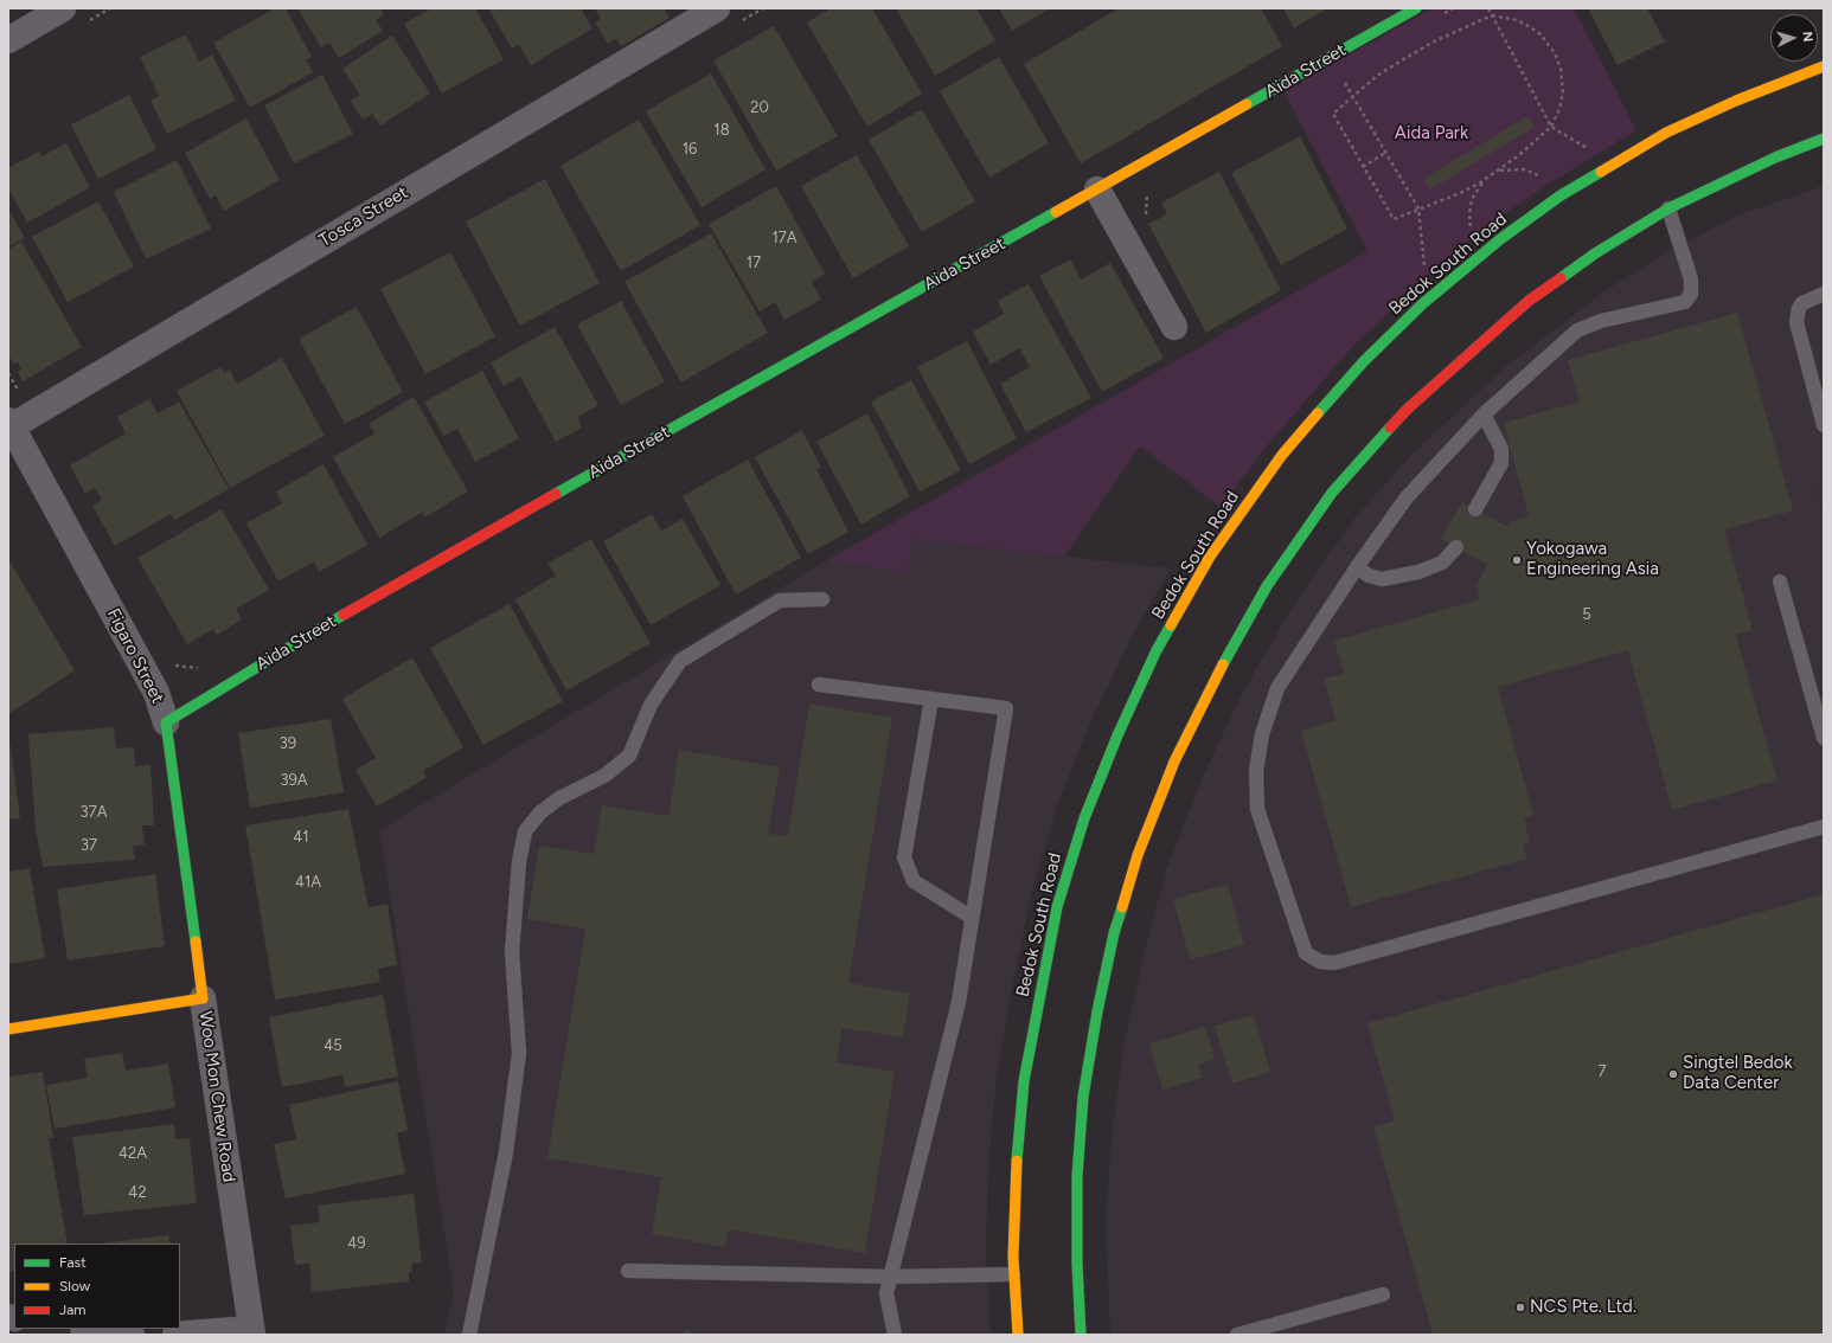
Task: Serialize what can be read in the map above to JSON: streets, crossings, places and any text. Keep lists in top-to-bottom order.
{
  "streets": {
    "main road": [
      "Aida Street",
      "Bedok South Road",
      "Figaro Street",
      "Woo Mon Chew Road"
    ],
    "street": ["Tosca Street"]
  },
  "crossings": [
    ["Aida Street", "Figaro Street"],
    ["Tosca Street", "Figaro Street"],
    ["Figaro Street", "Woo Mon Chew Road"]
  ],
  "parks": ["Aida Park"],
  "places": ["Yokogawa Engineering Asia", "Singtel Bedok Data Center", "NCS Pte. Ltd."],
  "house_numbers": [
    "20",
    "18",
    "16",
    "17A",
    "17",
    "5",
    "39",
    "39A",
    "37A",
    "41",
    "37",
    "41A",
    "45",
    "7",
    "42A",
    "42",
    "49"
  ],
  "legend": ["Fast", "Slow", "Jam"],
  "north": "right"
}
